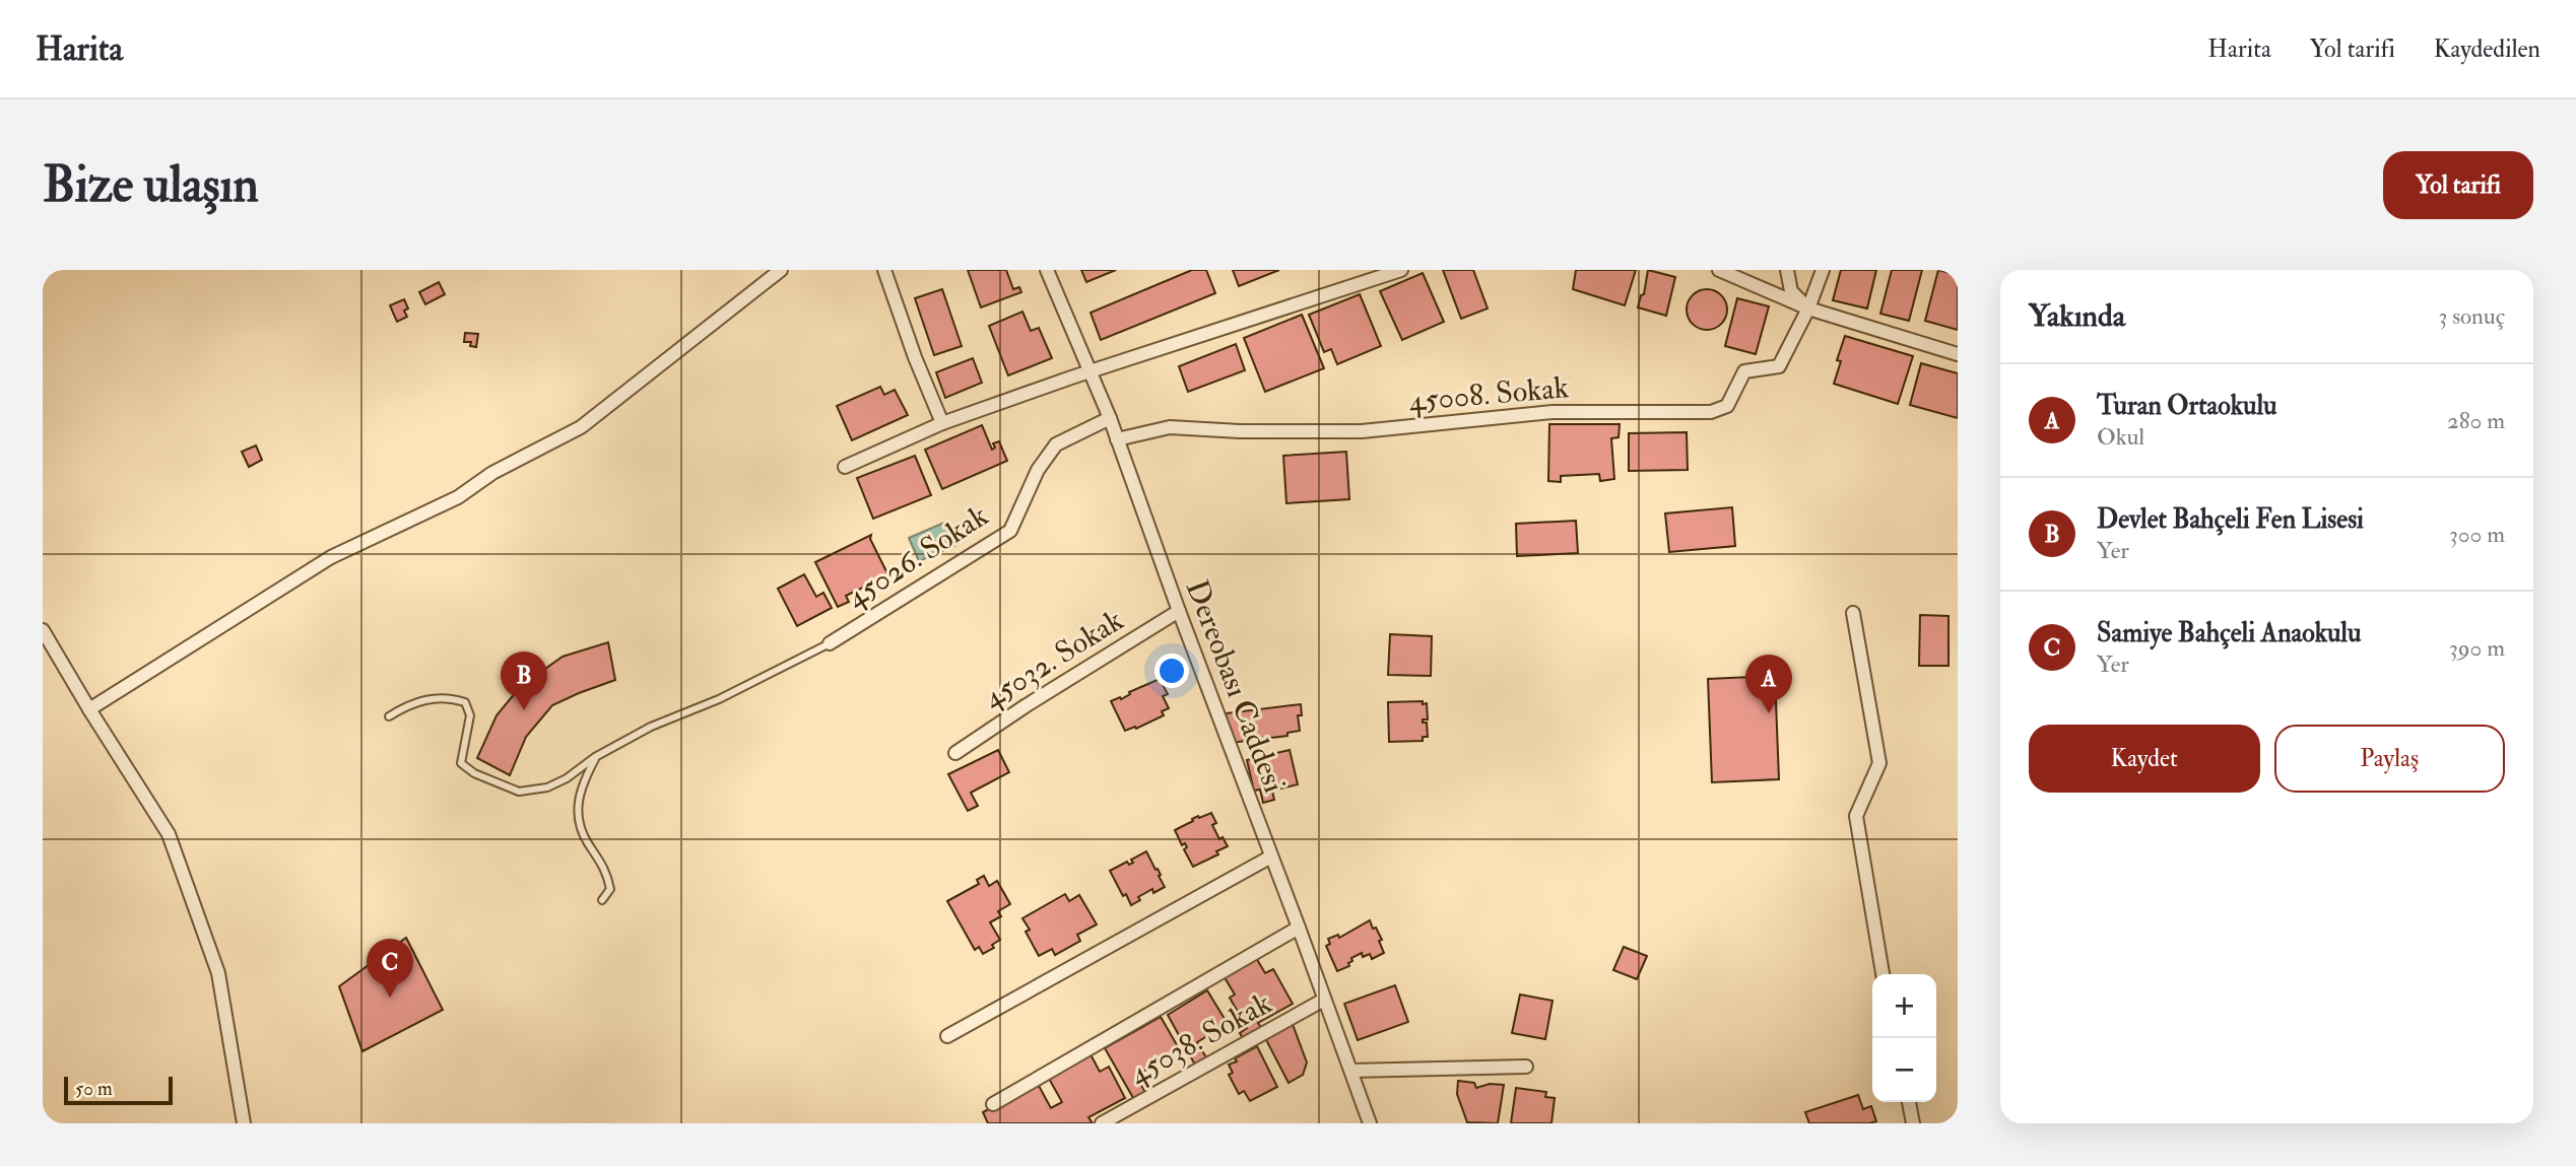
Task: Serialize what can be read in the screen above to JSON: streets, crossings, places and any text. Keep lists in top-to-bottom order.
{
  "streets": {
    "street": [
      "45008. Sokak",
      "45026. Sokak",
      "45032. Sokak",
      "Dereobası Caddesi",
      "45038. Sokak"
    ]
  },
  "crossings": [
    ["45008. Sokak", "Dereobası Caddesi"],
    ["45026. Sokak", "Dereobası Caddesi"],
    ["45032. Sokak", "Dereobası Caddesi"],
    ["Dereobası Caddesi", "45038. Sokak"]
  ],
  "scale_bar": "50 m",
  "page": {
    "header": "Harita",
    "nav": ["Harita", "Yol tarifi", "Kaydedilen"],
    "buttons": [
      "Yol tarifi",
      ["Kaydet", "Paylaş"]
    ],
    "title": "Bize ulaşın",
    "heading": ["Yakında", "3 sonuç"],
    "list": [
      {
        "mark": "A",
        "name": "Turan Ortaokulu",
        "note": "Okul",
        "value": "280 m"
      },
      {
        "mark": "B",
        "name": "Devlet Bahçeli Fen Lisesi",
        "note": "Yer",
        "value": "300 m"
      },
      {
        "mark": "C",
        "name": "Samiye Bahçeli Anaokulu",
        "note": "Yer",
        "value": "390 m"
      }
    ],
    "pins": ["B", "A", "C"],
    "map_buttons": ["+", "−"],
    "scale": "50 m"
  }
}
